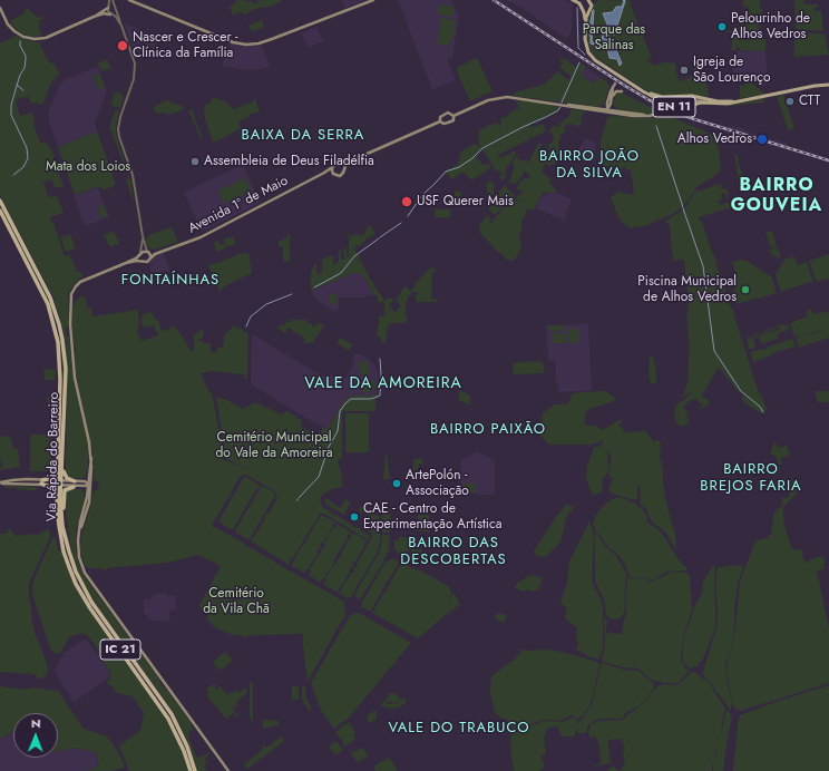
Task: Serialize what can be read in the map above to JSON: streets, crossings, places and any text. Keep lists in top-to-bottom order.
{
  "streets": {
    "highway": ["Via Rápida do Barreiro", "IC 21"],
    "main road": ["EN 11", "Avenida 1º de Maio"]
  },
  "districts": [
    "BAIXA DA SERRA",
    "BAIRRO JOÃO DA SILVA",
    "BAIRRO GOUVEIA",
    "FONTAÍNHAS",
    "VALE DA AMOREIRA",
    "BAIRRO PAIXÃO",
    "BAIRRO BREJOS FARIA",
    "BAIRRO DAS DESCOBERTAS",
    "VALE DO TRABUCO"
  ],
  "parks": [
    "Parque das Salinas",
    "Mata dos Loios",
    "Cemitério Municipal do Vale da Amoreira",
    "Cemitério da Vila Chã"
  ],
  "places": [
    "Pelourinho de Alhos Vedros",
    "Nascer e Crescer - Clínica da Família",
    "Igreja de São Lourenço",
    "CTT",
    "Alhos Vedros",
    "Assembleia de Deus Filadélfia",
    "USF Querer Mais",
    "Piscina Municipal de Alhos Vedros",
    "ArtePolón - Associação",
    "CAE - Centro de Experimentação Artística"
  ],
  "north": "top"
}
